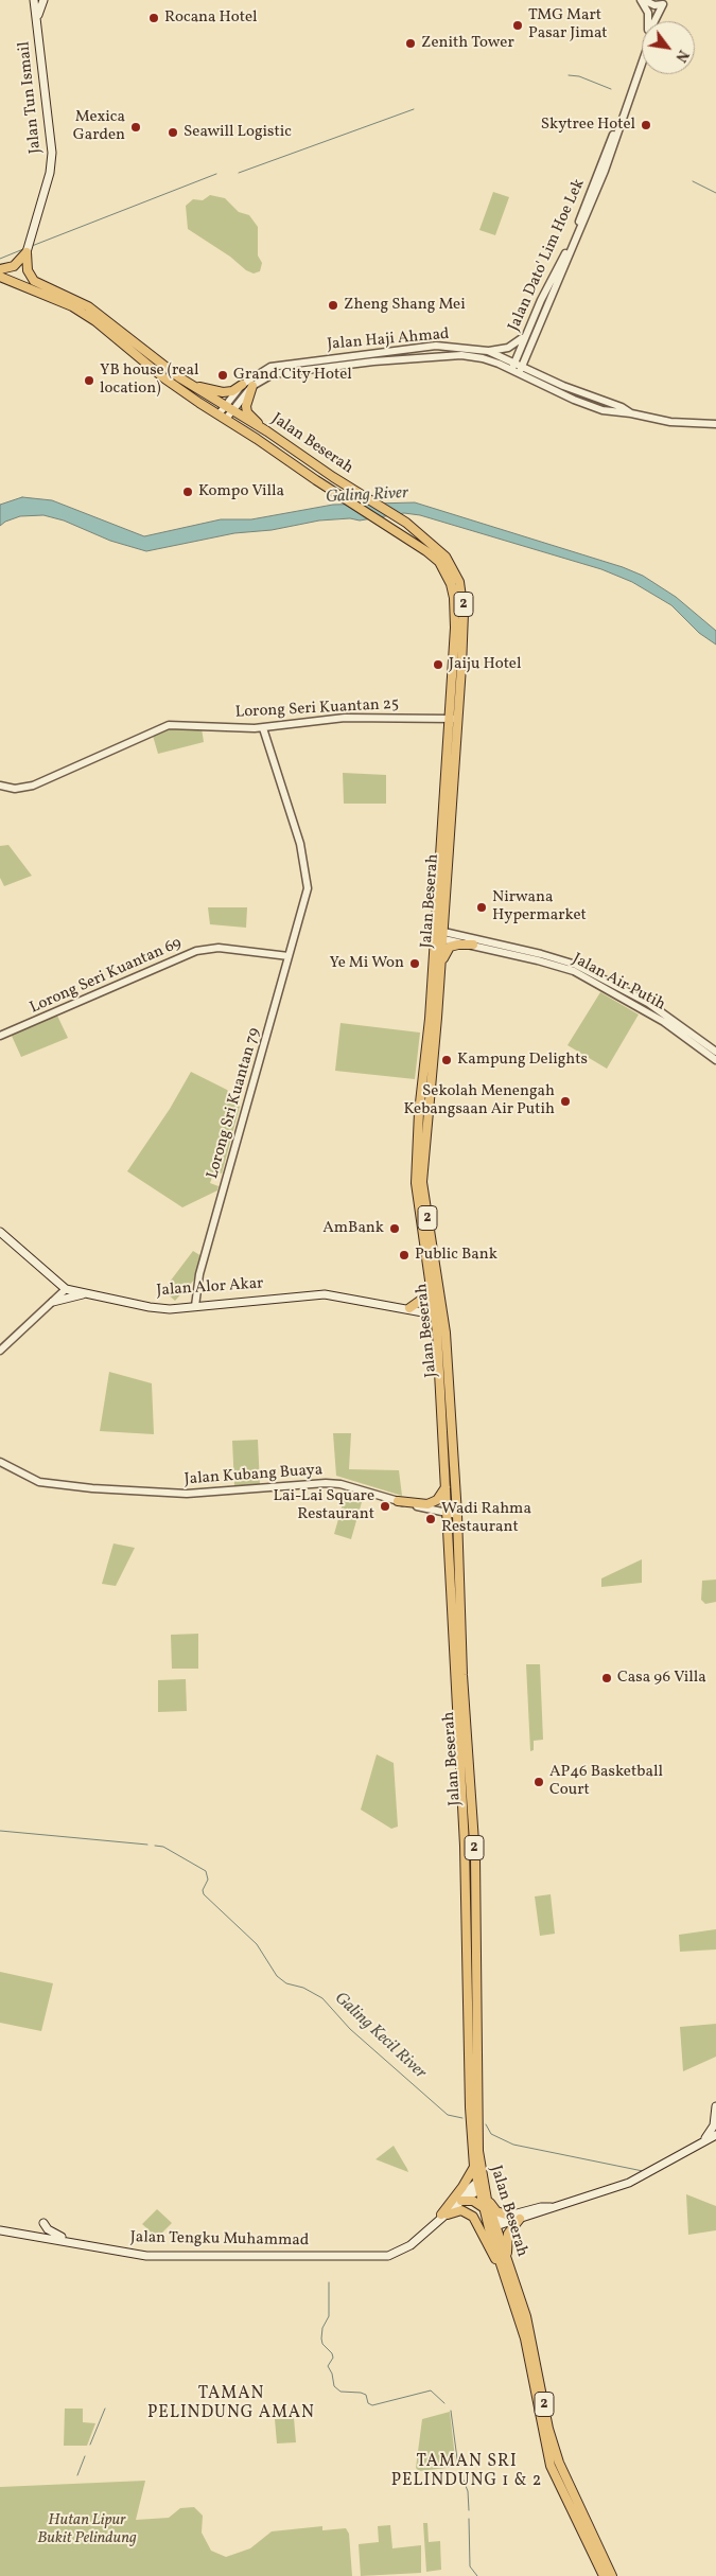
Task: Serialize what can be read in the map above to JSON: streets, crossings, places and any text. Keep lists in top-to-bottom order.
{
  "streets": {
    "highway": ["Jalan Beserah", "2"],
    "main road": ["Jalan Tun Ismail", "Jalan Alor Akar", "Jalan Tengku Muhammad"],
    "street": [
      "Jalan Dato' Lim Hoe Lek",
      "Jalan Haji Ahmad",
      "Lorong Seri Kuantan 25",
      "Lorong Seri Kuantan 69",
      "Jalan Air Putih",
      "Lorong Sri Kuantan 79",
      "Jalan Kubang Buaya"
    ]
  },
  "crossings": [
    ["Jalan Tun Ismail", "Jalan Beserah"],
    ["Jalan Dato' Lim Hoe Lek", "Jalan Haji Ahmad"],
    ["Jalan Haji Ahmad", "Jalan Beserah"],
    ["Jalan Beserah", "Lorong Seri Kuantan 25"],
    ["Jalan Beserah", "Jalan Air Putih"],
    ["Jalan Beserah", "Jalan Alor Akar"],
    ["Jalan Beserah", "Jalan Kubang Buaya"],
    ["Jalan Beserah", "Jalan Tengku Muhammad"],
    ["Lorong Seri Kuantan 25", "Lorong Sri Kuantan 79"],
    ["Lorong Seri Kuantan 69", "Lorong Sri Kuantan 79"],
    ["Lorong Sri Kuantan 79", "Jalan Alor Akar"]
  ],
  "districts": ["TAMAN PELINDUNG AMAN", "TAMAN SRI PELINDUNG 1 & 2"],
  "water": ["Galing River", "Galing Kecil River"],
  "parks": ["Hutan Lipur Bukit Pelindung"],
  "places": [
    "Rocana Hotel",
    "TMG Mart Pasar Jimat",
    "Zenith Tower",
    "Skytree Hotel",
    "Mexica Garden",
    "Seawill Logistic",
    "Zheng Shang Mei",
    "Grand City Hotel",
    "YB house (real location)",
    "Kompo Villa",
    "Jaiju Hotel",
    "Nirwana Hypermarket",
    "Ye Mi Won",
    "Kampung Delights",
    "Sekolah Menengah Kebangsaan Air Putih",
    "AmBank",
    "Public Bank",
    "Lai-Lai Square Restaurant",
    "Wadi Rahma Restaurant",
    "Casa 96 Villa",
    "AP46 Basketball Court"
  ],
  "north": "bottom right"
}
